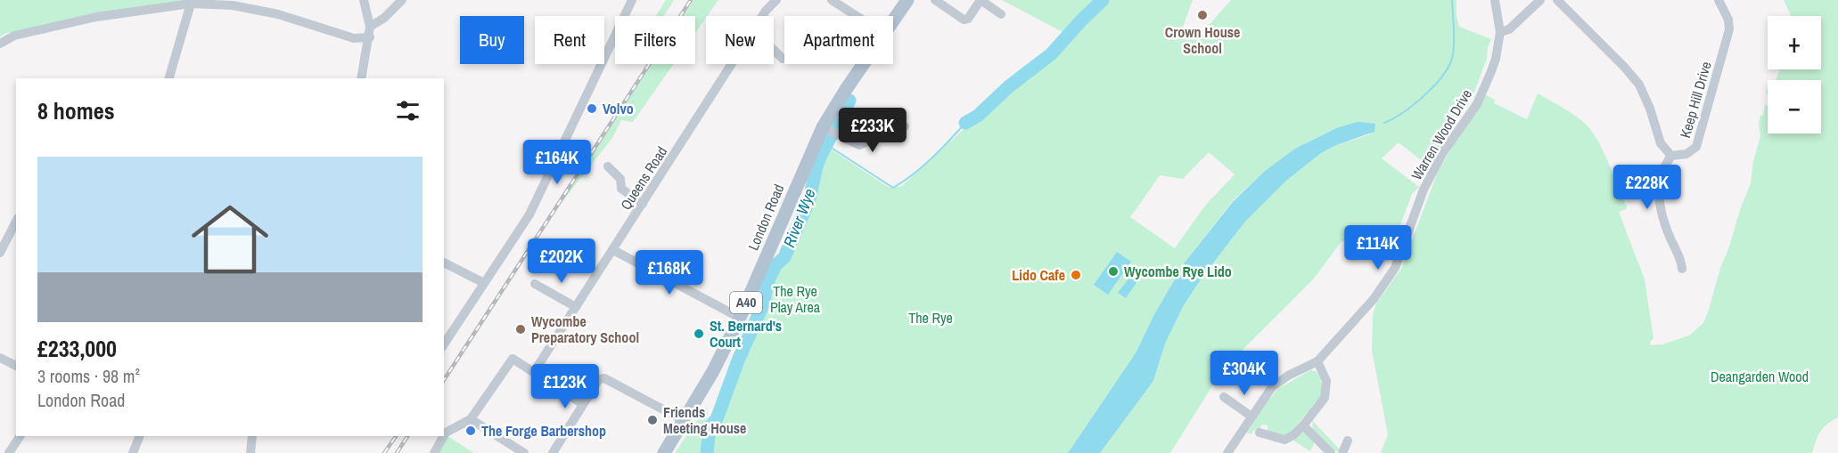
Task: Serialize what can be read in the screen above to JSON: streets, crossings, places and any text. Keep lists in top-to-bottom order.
{
  "streets": {
    "main road": ["London Road", "A40"],
    "street": ["Keep Hill Drive", "Warren Wood Drive", "Queens Road"]
  },
  "water": ["River Wye"],
  "parks": ["The Rye Play Area", "The Rye", "Deangarden Wood"],
  "places": [
    "Crown House School",
    "Volvo",
    "Wycombe Rye Lido",
    "Lido Cafe",
    "Wycombe Preparatory School",
    "St. Bernard's Court",
    "Friends Meeting House",
    "The Forge Barbershop"
  ],
  "page": {
    "map_buttons": ["+", "−"],
    "chip": [
      "Buy",
      "Rent",
      "Filters",
      "New",
      "Apartment"
    ],
    "heading": "8 homes",
    "price": [
      "£233K",
      "£164K",
      "£228K",
      "£114K",
      "£202K",
      "£168K",
      "£304K",
      "£123K"
    ],
    "list": [
      {
        "name": "£233,000",
        "note": "3 rooms · 98 m² · London Road"
      }
    ]
  }
}
